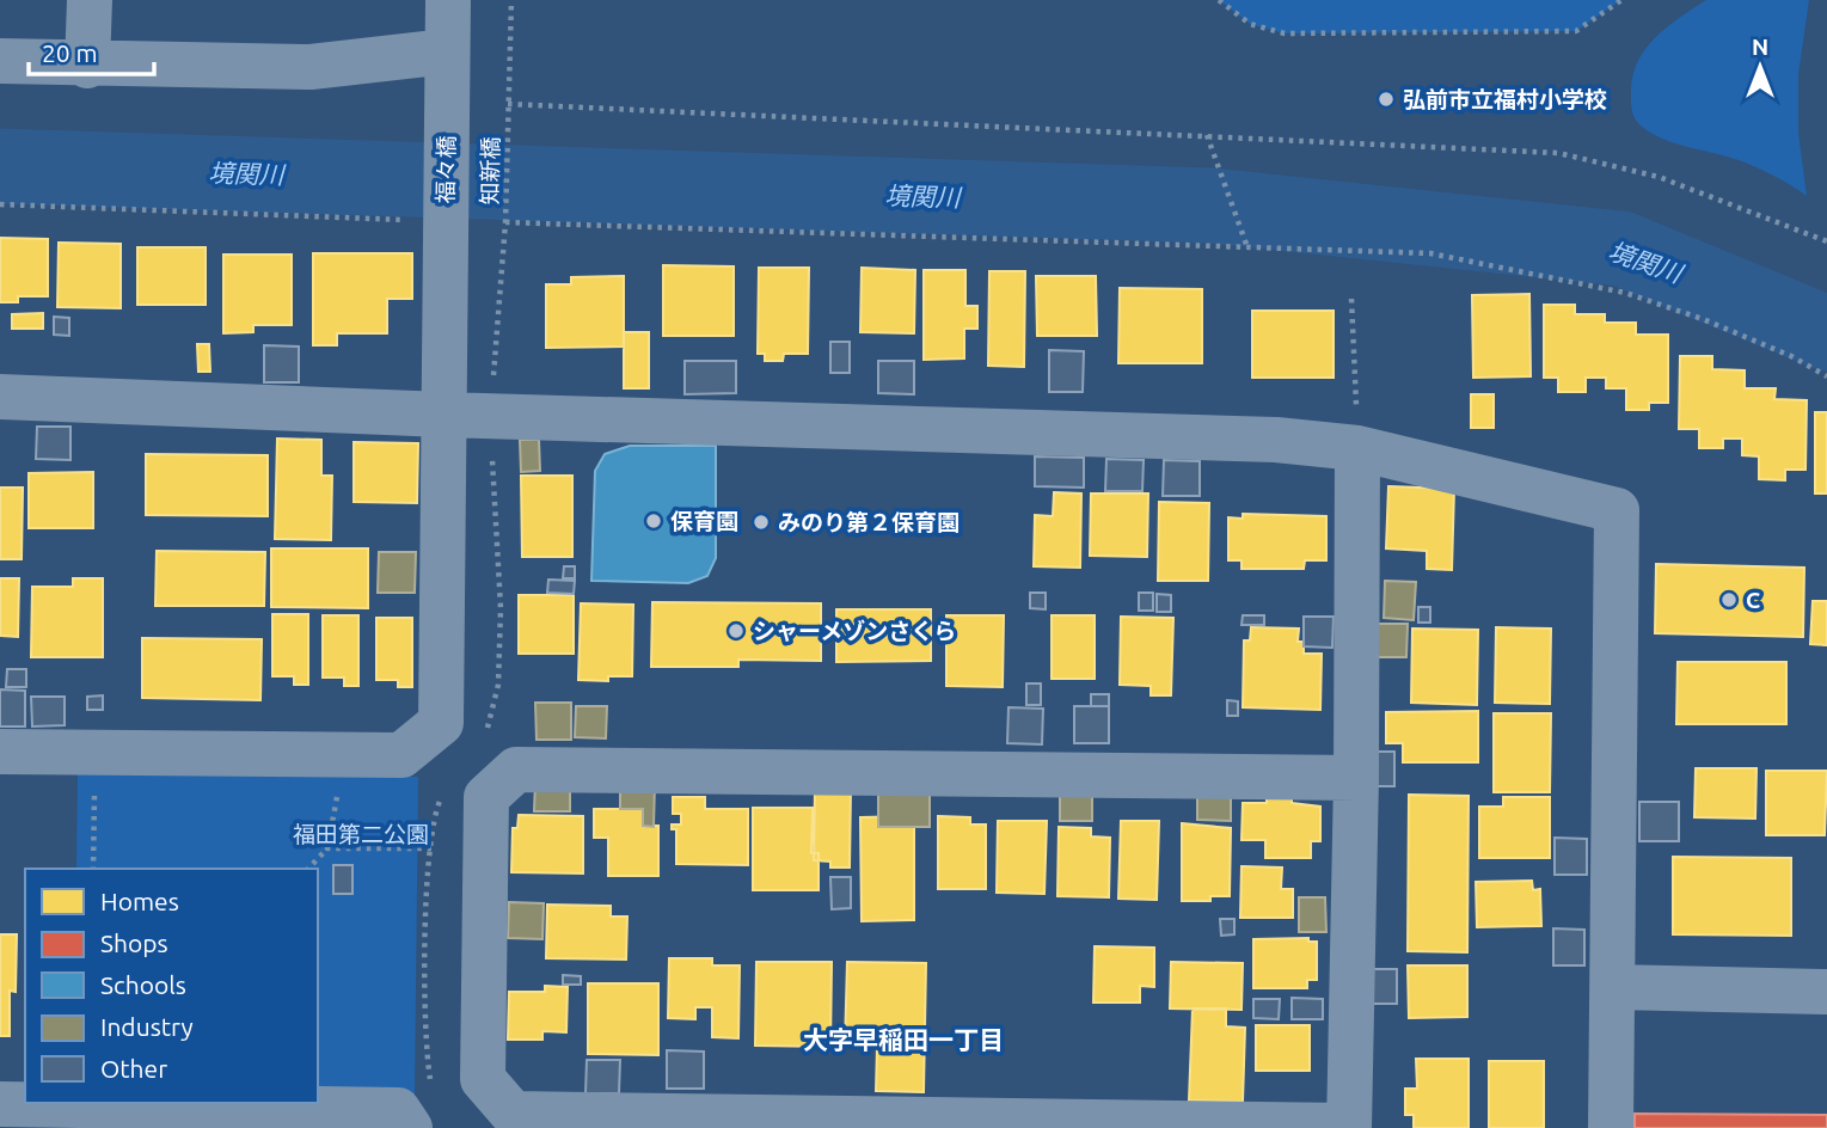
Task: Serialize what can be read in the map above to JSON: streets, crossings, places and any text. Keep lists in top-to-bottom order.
{
  "streets": {
    "street": ["福々橋"],
    "path": ["知新橋"]
  },
  "districts": ["大字早稲田一丁目"],
  "water": ["境関川"],
  "parks": ["福田第二公園"],
  "places": [
    "弘前市立福村小学校",
    "保育園",
    "みのり第２保育園",
    "C",
    "シャーメゾンさくら"
  ],
  "legend": [
    "Homes",
    "Shops",
    "Schools",
    "Industry",
    "Other"
  ],
  "scale_bar": "20 m",
  "north": "top"
}
